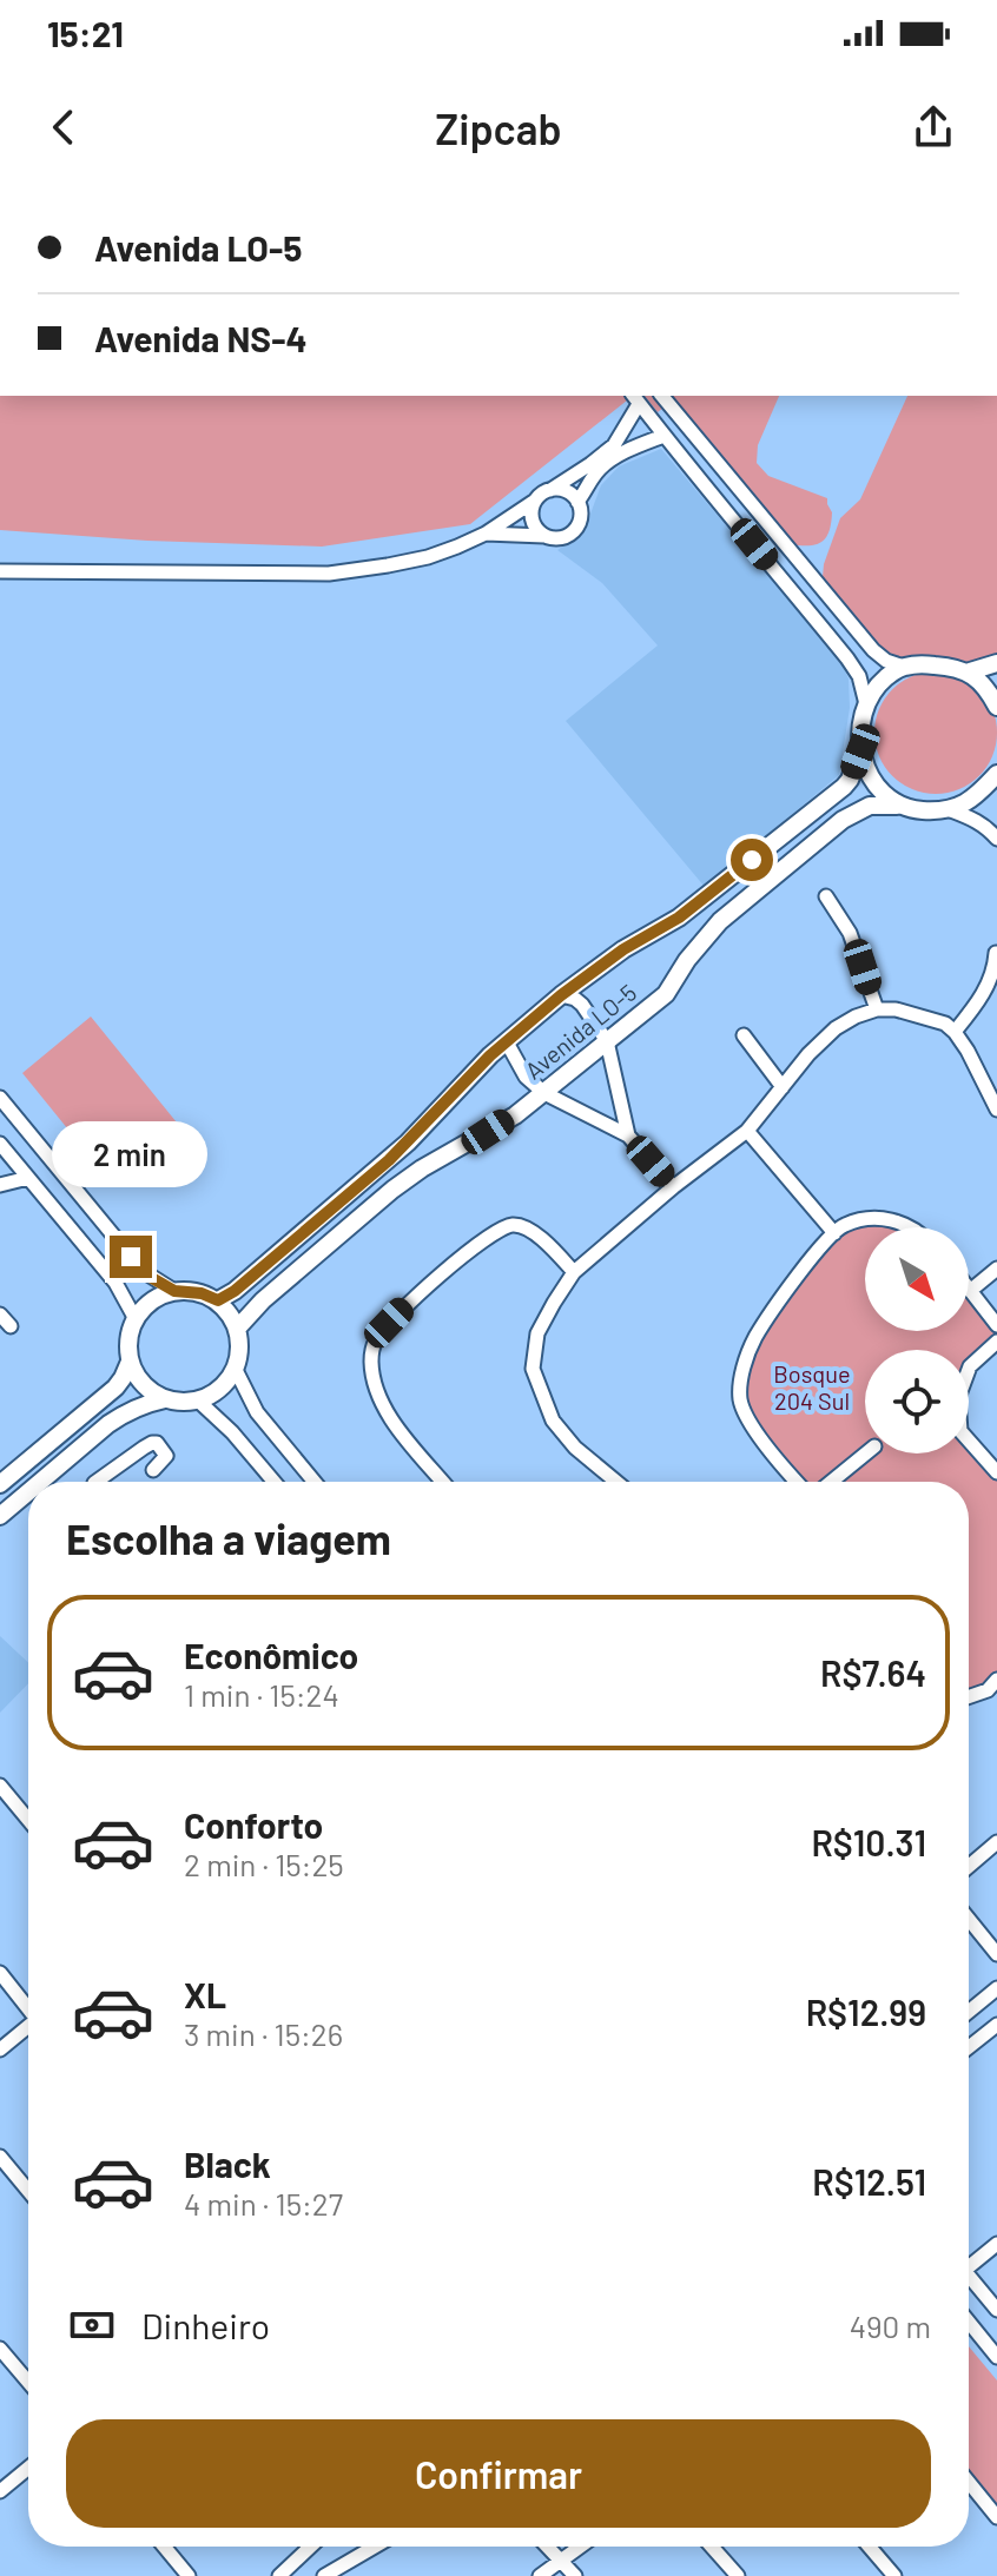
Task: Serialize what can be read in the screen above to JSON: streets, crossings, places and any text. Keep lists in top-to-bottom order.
{
  "streets": {
    "main road": ["Avenida LO-5"]
  },
  "parks": ["Bosque 204 Sul"],
  "north": "bottom right",
  "page": {
    "status": "15:21",
    "header": "Zipcab",
    "banner": ["Avenida LO-5", "Avenida NS-4"],
    "bubble": "2 min",
    "heading": "Escolha a viagem",
    "list": [
      {
        "name": "Econômico",
        "note": "1 min · 15:24",
        "value": "R$7.64"
      },
      {
        "name": "Conforto",
        "note": "2 min · 15:25",
        "value": "R$10.31"
      },
      {
        "name": "XL",
        "note": "3 min · 15:26",
        "value": "R$12.99"
      },
      {
        "name": "Black",
        "note": "4 min · 15:27",
        "value": "R$12.51"
      }
    ],
    "pay": ["Dinheiro", "490 m"],
    "buttons": "Confirmar"
  }
}
